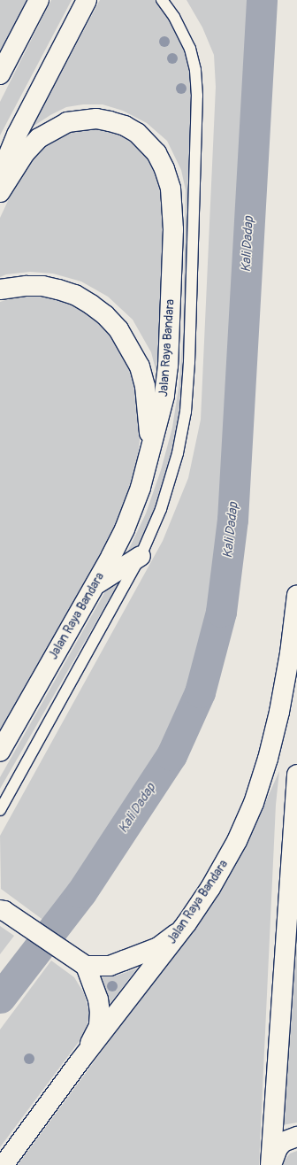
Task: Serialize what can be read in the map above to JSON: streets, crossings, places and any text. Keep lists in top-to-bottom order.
{
  "streets": {
    "street": ["Jalan Raya Bandara"]
  },
  "water": ["Kali Dadap"]
}
